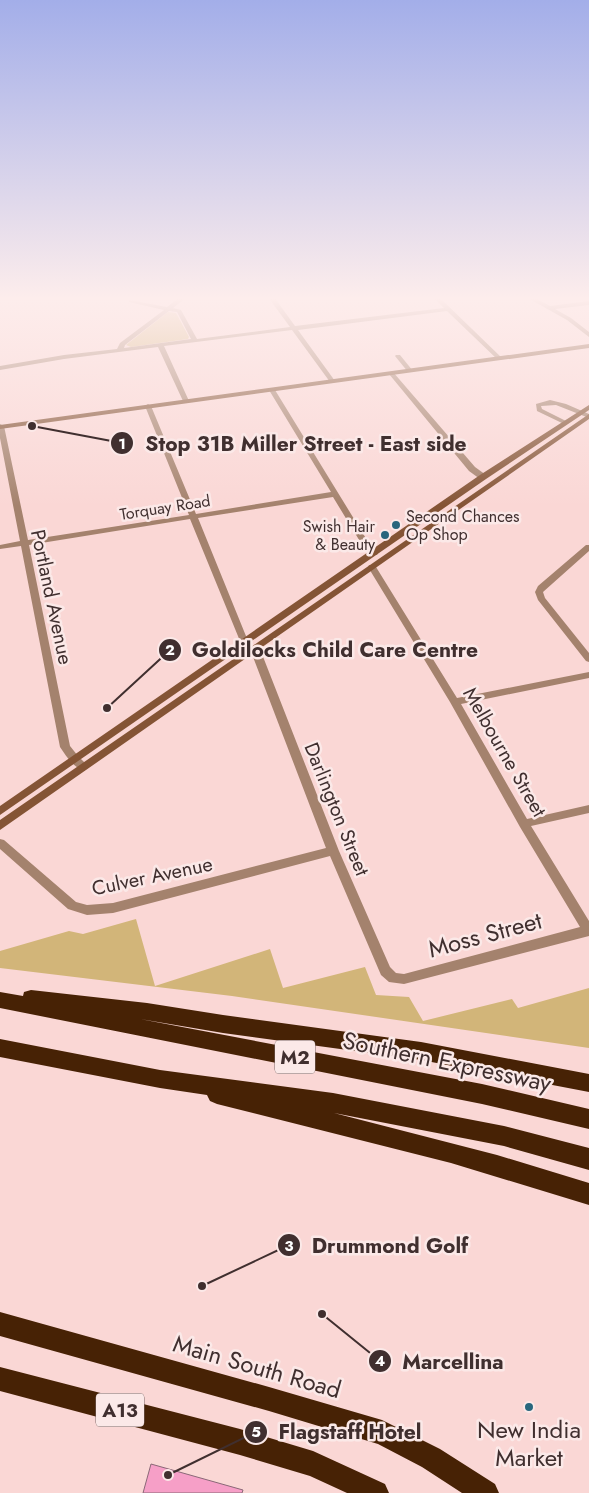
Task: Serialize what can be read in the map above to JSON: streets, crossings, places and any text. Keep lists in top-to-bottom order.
{
  "streets": {
    "highway": [
      "M2",
      "Southern Expressway",
      "Main South Road",
      "A13"
    ],
    "street": [
      "Torquay Road",
      "Portland Avenue",
      "Melbourne Street",
      "Darlington Street",
      "Culver Avenue",
      "Moss Street"
    ]
  },
  "crossings": [
    ["Torquay Road", "Portland Avenue"],
    ["Melbourne Street", "Moss Street"],
    ["Darlington Street", "Culver Avenue"],
    ["Darlington Street", "Moss Street"]
  ],
  "places": [
    "Stop 31B Miller Street - East side",
    "Second Chances Op Shop",
    "Swish Hair & Beauty",
    "Goldilocks Child Care Centre",
    "Drummond Golf",
    "Marcellina",
    "New India Market",
    "Flagstaff Hotel"
  ]
}
